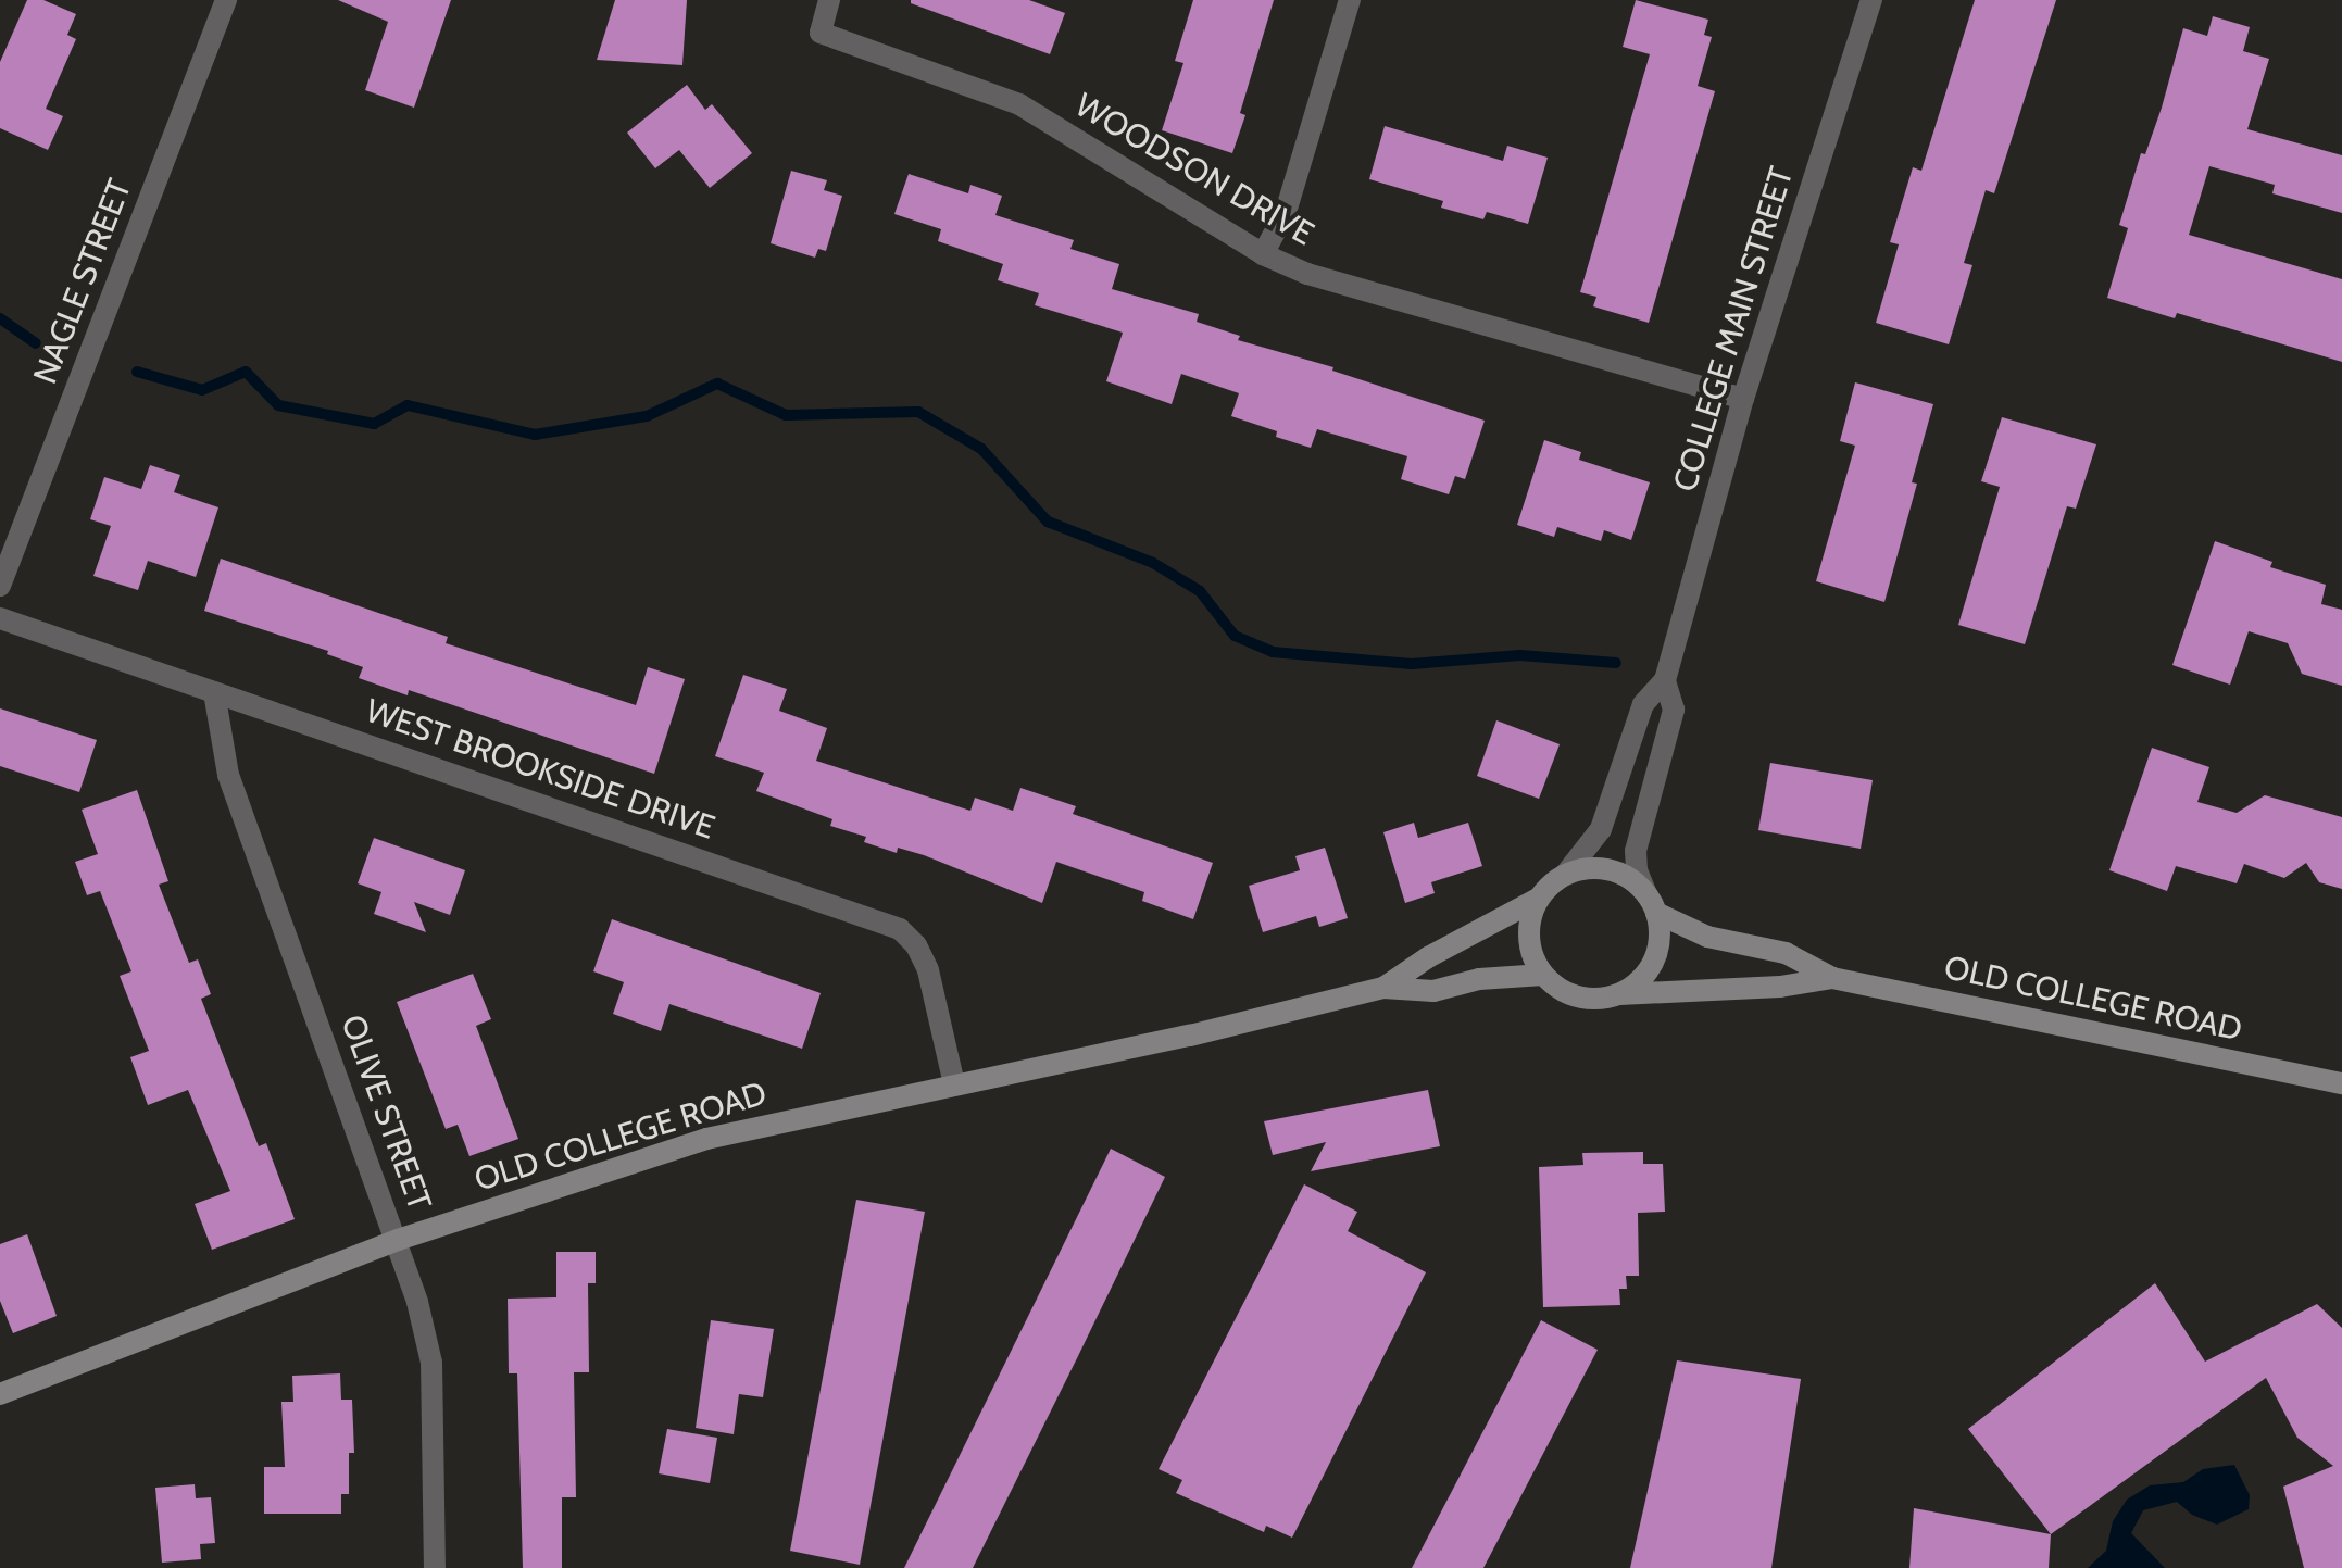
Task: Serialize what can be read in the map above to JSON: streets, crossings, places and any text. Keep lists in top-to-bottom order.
{
  "streets": {
    "street": [
      "WOODSON DRIVE",
      "NAGLE STREET",
      "COLLEGE MAIN STREET",
      "WEST BROOKSIDE DRIVE",
      "OLD COLLEGE ROAD",
      "OLIVE STREET"
    ]
  },
  "crossings": [
    ["WOODSON DRIVE", "COLLEGE MAIN STREET"],
    ["COLLEGE MAIN STREET", "OLD COLLEGE ROAD"],
    ["WEST BROOKSIDE DRIVE", "OLD COLLEGE ROAD"],
    ["WEST BROOKSIDE DRIVE", "OLIVE STREET"],
    ["OLD COLLEGE ROAD", "OLIVE STREET"]
  ]
}
